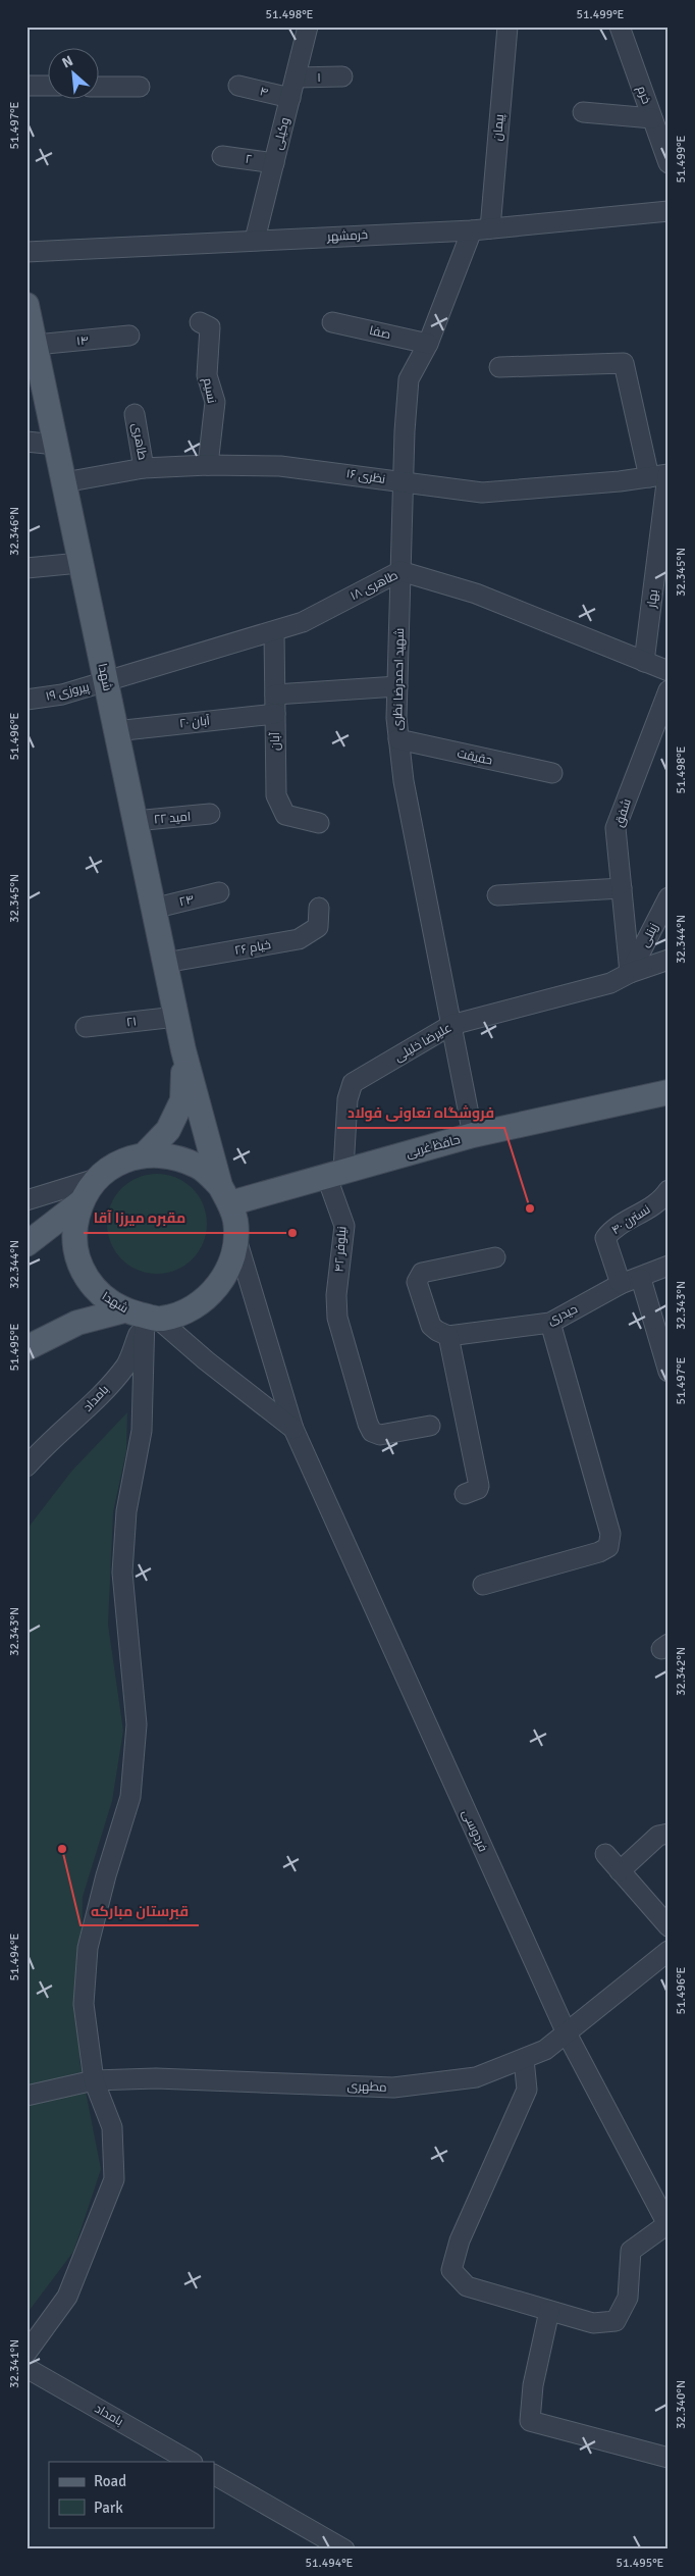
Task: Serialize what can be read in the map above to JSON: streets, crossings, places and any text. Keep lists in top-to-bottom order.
{
  "streets": {
    "main road": ["شهدا", "حافظ غربی"],
    "street": [
      "۱",
      "۴",
      "خرم",
      "پیمان",
      "وکیلی",
      "۲",
      "خرمشهر",
      "صفا",
      "۱۴",
      "نسیم",
      "طاهری",
      "نظری ۱۶",
      "طاهری ۱۸",
      "بهار",
      "شهید احمدرضا نظری",
      "پیروزی ۱۹",
      "آبان ۲۰",
      "آبان",
      "حقیقت",
      "شفق",
      "امید ۲۲",
      "۲۴",
      "زینلی",
      "خیام ۲۶",
      "۲۱",
      "علیرضا خلیلی",
      "نسترن ۴۰",
      "نیلوفر ۴۲",
      "حیدری",
      "بامداد",
      "فردوسی",
      "مطهری"
    ]
  },
  "crossings": [
    ["۱", "وکیلی"],
    ["۴", "وکیلی"],
    ["پیمان", "خرمشهر"],
    ["پیمان", "شهید احمدرضا نظری"],
    ["وکیلی", "۲"],
    ["وکیلی", "خرمشهر"],
    ["خرمشهر", "شهید احمدرضا نظری"],
    ["صفا", "شهید احمدرضا نظری"],
    ["۱۴", "شهدا"],
    ["نسیم", "نظری ۱۶"],
    ["طاهری", "نظری ۱۶"],
    ["نظری ۱۶", "بهار"],
    ["نظری ۱۶", "شهدا"],
    ["نظری ۱۶", "شهید احمدرضا نظری"],
    ["طاهری ۱۸", "بهار"],
    ["طاهری ۱۸", "شهدا"],
    ["طاهری ۱۸", "شهید احمدرضا نظری"],
    ["طاهری ۱۸", "پیروزی ۱۹"],
    ["طاهری ۱۸", "آبان"],
    ["شهدا", "پیروزی ۱۹"],
    ["شهدا", "آبان ۲۰"],
    ["شهدا", "امید ۲۲"],
    ["شهدا", "۲۴"],
    ["شهدا", "خیام ۲۶"],
    ["شهدا", "۲۱"],
    ["شهدا", "حافظ غربی"],
    ["شهدا", "بامداد"],
    ["شهدا", "فردوسی"],
    ["شهید احمدرضا نظری", "حقیقت"],
    ["شهید احمدرضا نظری", "علیرضا خلیلی"],
    ["شهید احمدرضا نظری", "حافظ غربی"],
    ["آبان ۲۰", "آبان"],
    ["شفق", "زینلی"],
    ["شفق", "علیرضا خلیلی"],
    ["زینلی", "علیرضا خلیلی"],
    ["علیرضا خلیلی", "حافظ غربی"],
    ["علیرضا خلیلی", "نیلوفر ۴۲"],
    ["حافظ غربی", "نیلوفر ۴۲"],
    ["حافظ غربی", "بامداد"],
    ["حافظ غربی", "فردوسی"],
    ["نسترن ۴۰", "حیدری"],
    ["بامداد", "فردوسی"],
    ["فردوسی", "مطهری"]
  ],
  "places": ["فروشگاه تعاونی فولاد", "مقبره میرزا آقا", "قبرستان مبارکه"],
  "legend": ["Road", "Park"],
  "north": "top left",
  "coordinates": [
    "51.498°E",
    "51.499°E",
    "51.497°E",
    "32.346°N",
    "32.345°N",
    "51.496°E",
    "32.344°N",
    "32.343°N",
    "51.495°E",
    "32.342°N",
    "51.494°E",
    "32.341°N",
    "32.340°N"
  ]
}
